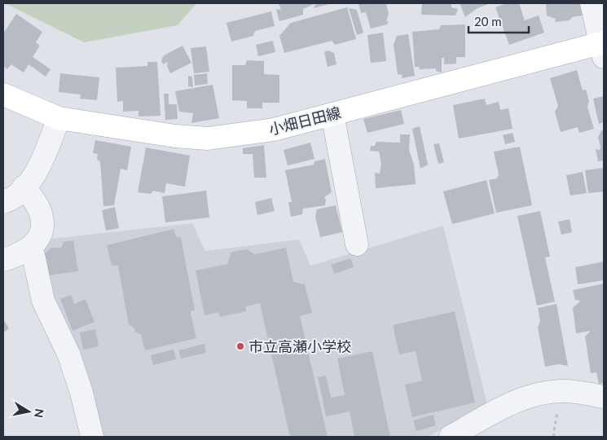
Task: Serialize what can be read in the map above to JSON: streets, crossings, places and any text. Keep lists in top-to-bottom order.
{
  "streets": {
    "main road": ["小畑日田線"]
  },
  "places": ["市立高瀬小学校"],
  "scale_bar": "20 m",
  "north": "right"
}
